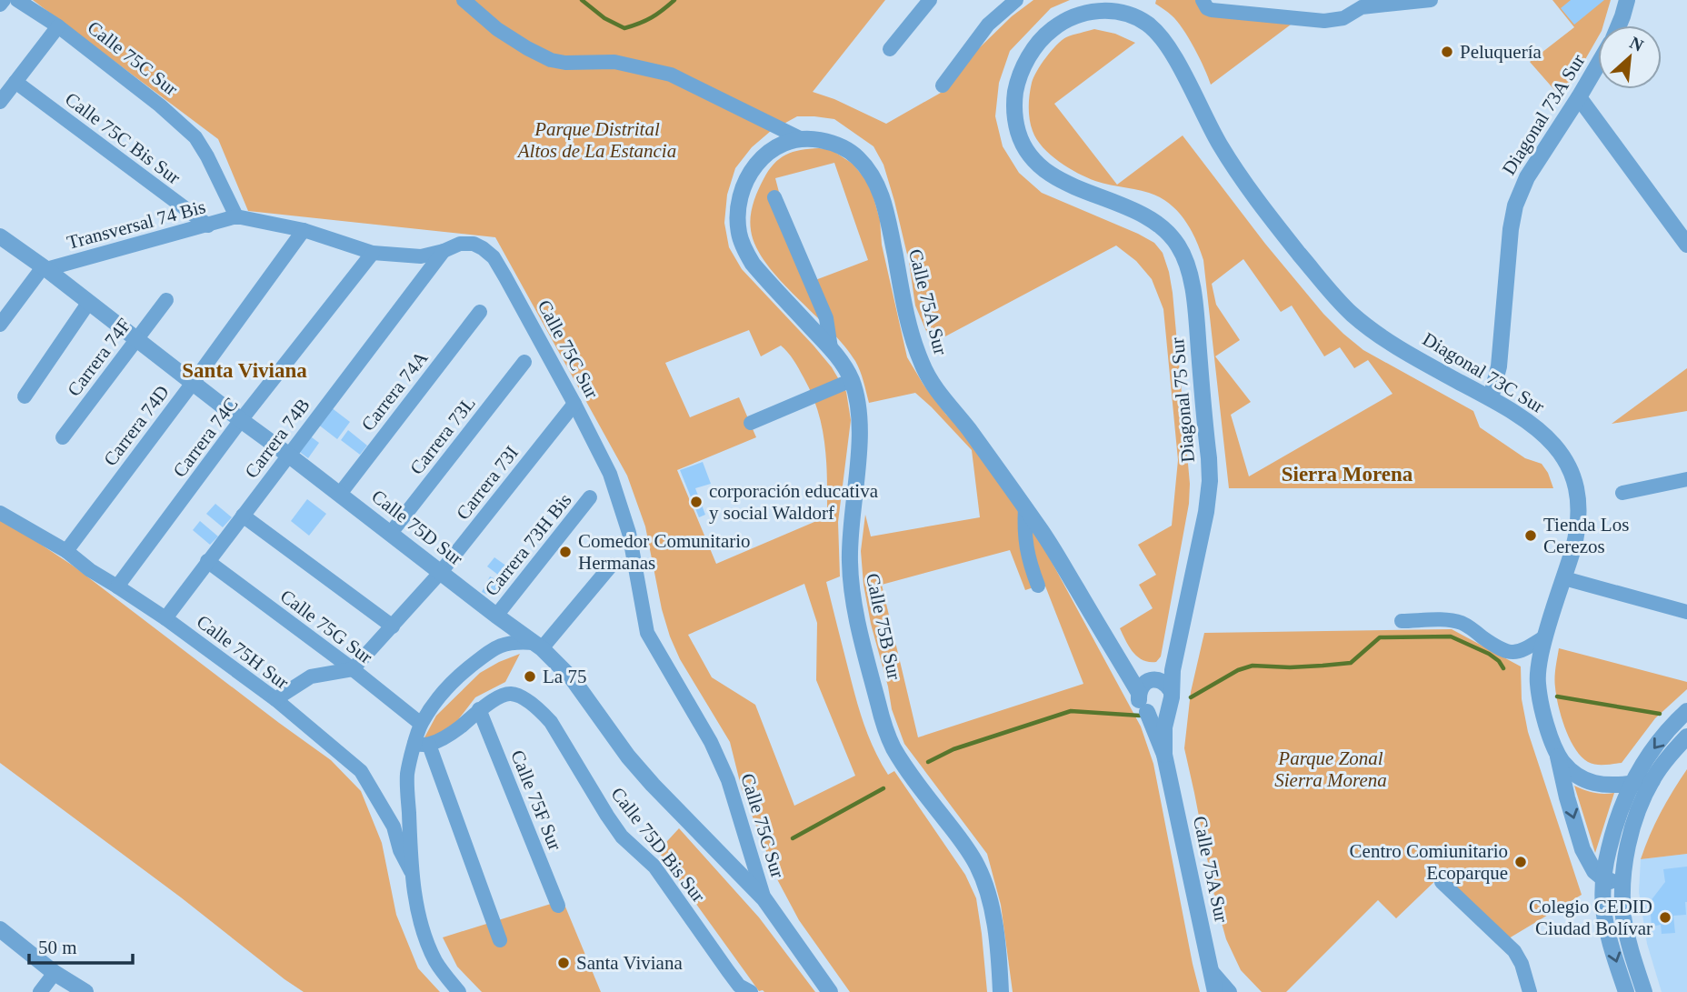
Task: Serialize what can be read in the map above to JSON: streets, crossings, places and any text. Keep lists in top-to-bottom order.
{
  "streets": {
    "street": [
      "Calle 75C Sur",
      "Diagonal 73A Sur",
      "Calle 75C Bis Sur",
      "Transversal 74 Bis",
      "Calle 75A Sur",
      "Carrera 74F",
      "Diagonal 73C Sur",
      "Carrera 74A",
      "Diagonal 75 Sur",
      "Carrera 74D",
      "Carrera 73L",
      "Carrera 74C",
      "Carrera 74B",
      "Carrera 73I",
      "Calle 75D Sur",
      "Carrera 73H Bis",
      "Calle 75G Sur",
      "Calle 75B Sur",
      "Calle 75H Sur",
      "Calle 75F Sur",
      "Calle 75D Bis Sur"
    ]
  },
  "crossings": [
    ["Calle 75C Sur", "Transversal 74 Bis"],
    ["Calle 75C Sur", "Carrera 74D"],
    ["Calle 75C Sur", "Carrera 74C"],
    ["Calle 75C Sur", "Carrera 74B"],
    ["Calle 75C Sur", "Carrera 73I"],
    ["Calle 75C Sur", "Calle 75D Sur"],
    ["Diagonal 73A Sur", "Diagonal 73C Sur"],
    ["Calle 75C Bis Sur", "Transversal 74 Bis"],
    ["Transversal 74 Bis", "Calle 75D Sur"],
    ["Calle 75A Sur", "Diagonal 75 Sur"],
    ["Calle 75A Sur", "Calle 75B Sur"],
    ["Carrera 74F", "Calle 75D Sur"],
    ["Diagonal 73C Sur", "Diagonal 75 Sur"],
    ["Carrera 74A", "Calle 75D Sur"],
    ["Carrera 74D", "Calle 75D Sur"],
    ["Carrera 74D", "Calle 75H Sur"],
    ["Carrera 73L", "Calle 75D Sur"],
    ["Carrera 74C", "Calle 75D Sur"],
    ["Carrera 74C", "Calle 75H Sur"],
    ["Carrera 74B", "Calle 75D Sur"],
    ["Carrera 74B", "Calle 75G Sur"],
    ["Carrera 74B", "Calle 75H Sur"],
    ["Carrera 73I", "Calle 75D Sur"],
    ["Carrera 73I", "Calle 75G Sur"],
    ["Calle 75D Sur", "Carrera 73H Bis"],
    ["Calle 75F Sur", "Calle 75D Bis Sur"]
  ],
  "districts": ["Santa Viviana", "Sierra Morena"],
  "parks": ["Parque Distrital Altos de La Estancia", "Parque Zonal Sierra Morena"],
  "places": [
    "Peluquería",
    "corporación educativa y social Waldorf",
    "Tienda Los Cerezos",
    "Comedor Comunitario Hermanas",
    "La 75",
    "Centro Comiunitario Ecoparque",
    "Colegio CEDID Ciudad Bolívar",
    "Santa Viviana"
  ],
  "scale_bar": "50 m",
  "north": "top right"
}
